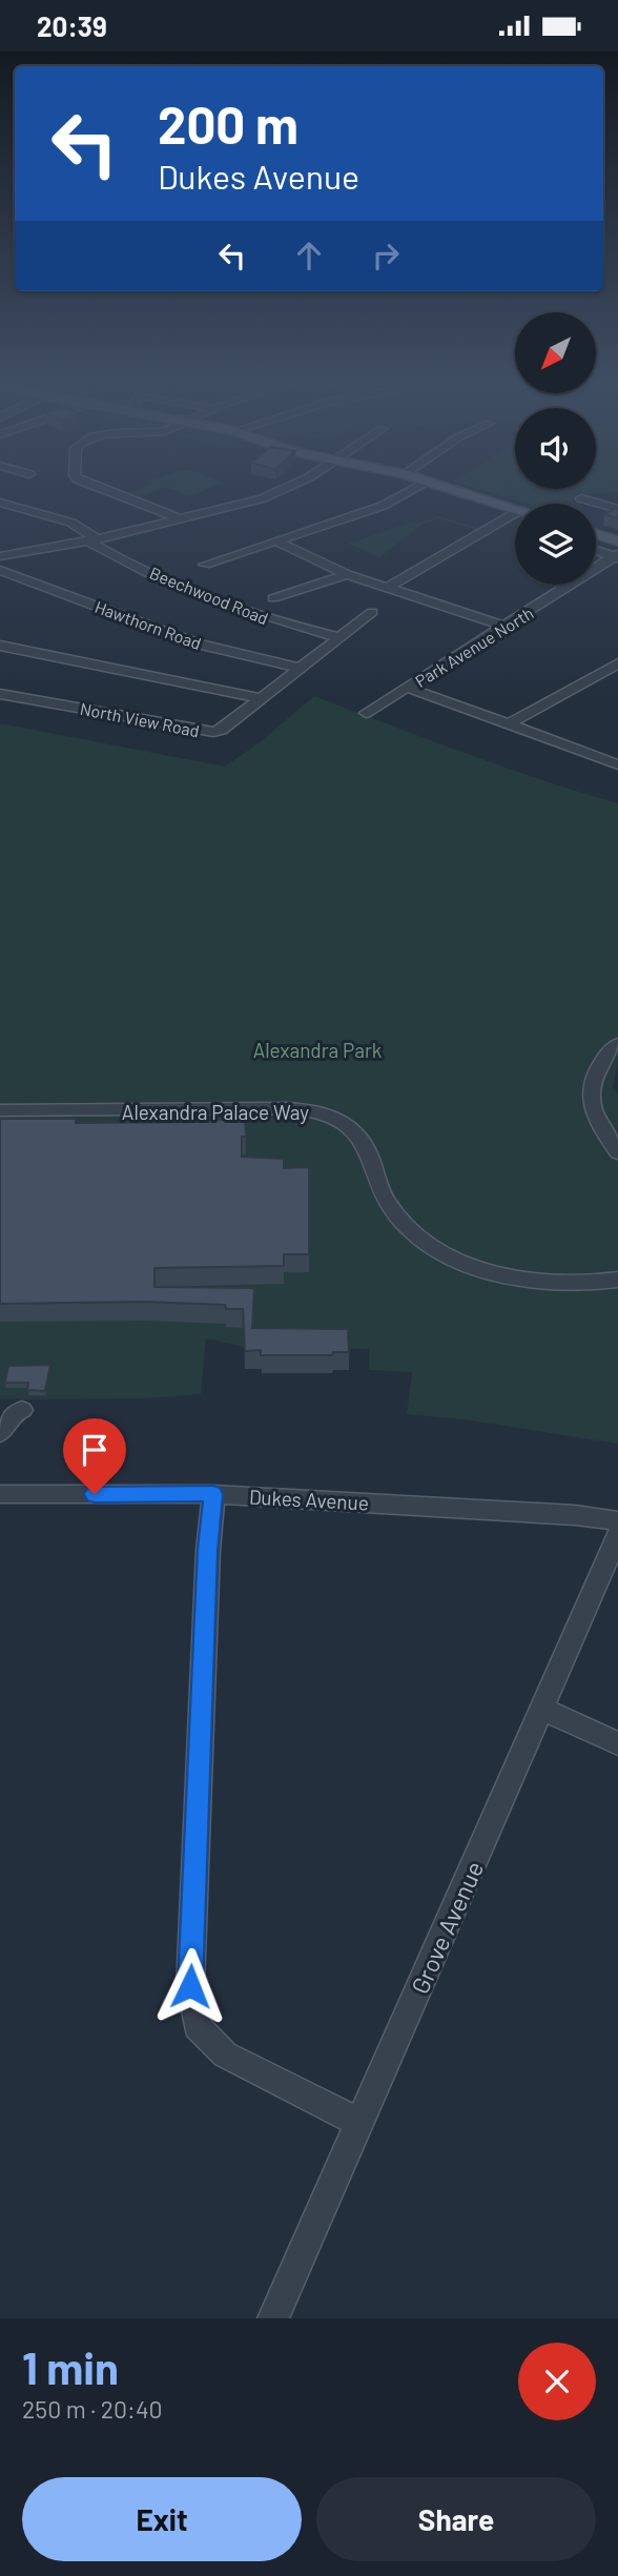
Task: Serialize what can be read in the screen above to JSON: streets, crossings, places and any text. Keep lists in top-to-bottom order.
{
  "streets": {
    "street": [
      "Beechwood Road",
      "Hawthorn Road",
      "Park Avenue North",
      "North View Road",
      "Alexandra Palace Way",
      "Dukes Avenue",
      "Grove Avenue"
    ]
  },
  "crossings": [
    ["Beechwood Road", "North View Road"],
    ["Hawthorn Road", "North View Road"]
  ],
  "parks": ["Alexandra Park"],
  "north": "bottom left",
  "page": {
    "status": "20:39",
    "turn": ["200 m", "Dukes Avenue"],
    "heading": ["1 min", "250 m · 20:40"],
    "buttons": ["Exit", "Share"]
  }
}
